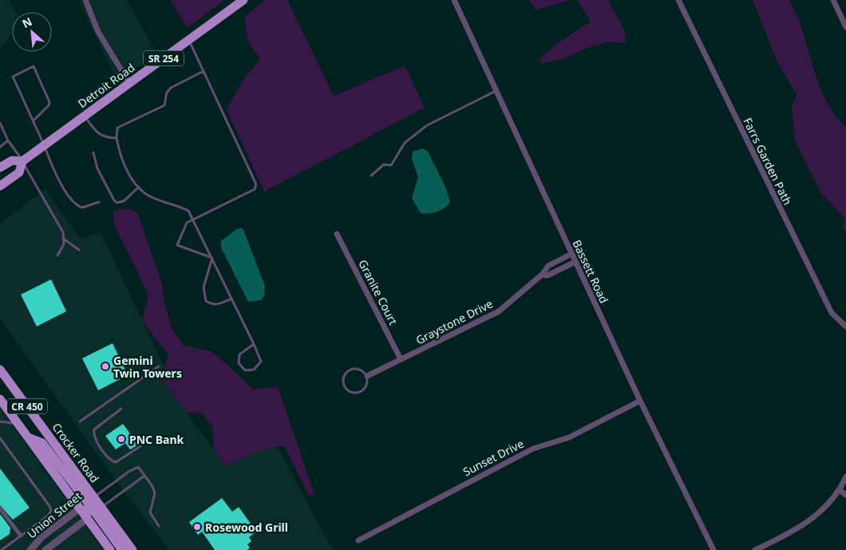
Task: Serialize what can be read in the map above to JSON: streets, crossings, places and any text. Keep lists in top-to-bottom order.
{
  "streets": {
    "main road": [
      "SR 254",
      "Detroit Road",
      "CR 450",
      "Crocker Road"
    ],
    "street": [
      "Farrs Garden Path",
      "Bassett Road",
      "Granite Court",
      "Graystone Drive",
      "Sunset Drive",
      "Union Street"
    ]
  },
  "crossings": [
    ["Bassett Road", "Graystone Drive"],
    ["Bassett Road", "Sunset Drive"],
    ["Granite Court", "Graystone Drive"],
    ["CR 450", "Union Street"],
    ["Crocker Road", "Union Street"]
  ],
  "places": ["Gemini Twin Towers", "PNC Bank", "Rosewood Grill"],
  "north": "top left"
}
